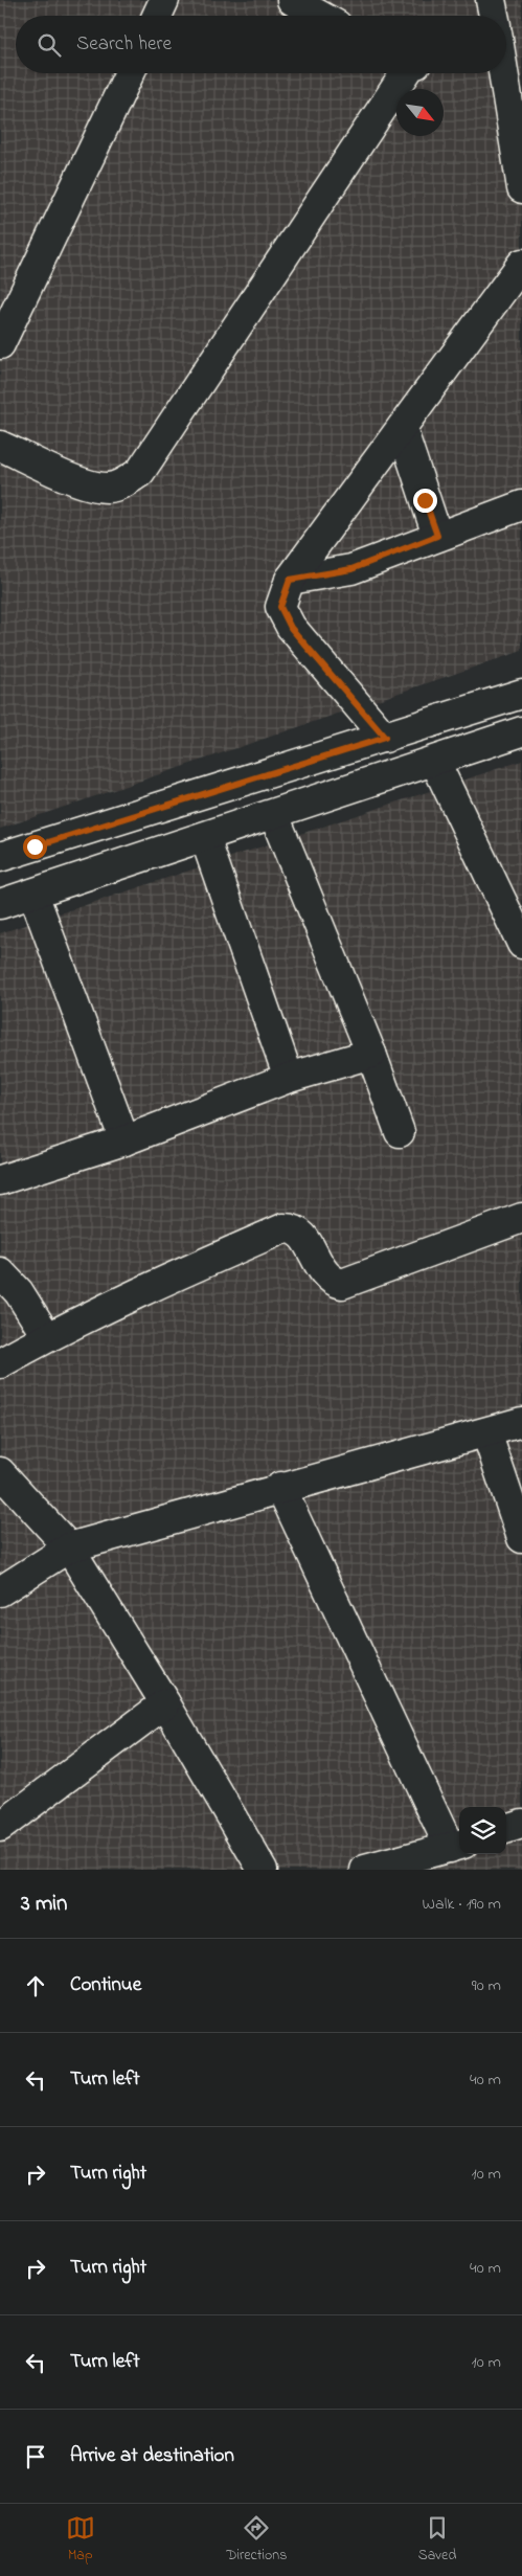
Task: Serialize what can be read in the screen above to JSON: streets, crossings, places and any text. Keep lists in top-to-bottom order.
{
  "north": "bottom right",
  "page": {
    "search": "Search here",
    "heading": ["3 min", "Walk · 190 m"],
    "list": [
      ["Continue", "90 m"],
      ["Turn left", "40 m"],
      ["Turn right", "10 m"],
      ["Turn right", "40 m"],
      ["Turn left", "10 m"],
      "Arrive at destination"
    ],
    "nav": ["Map", "Directions", "Saved"]
  }
}
